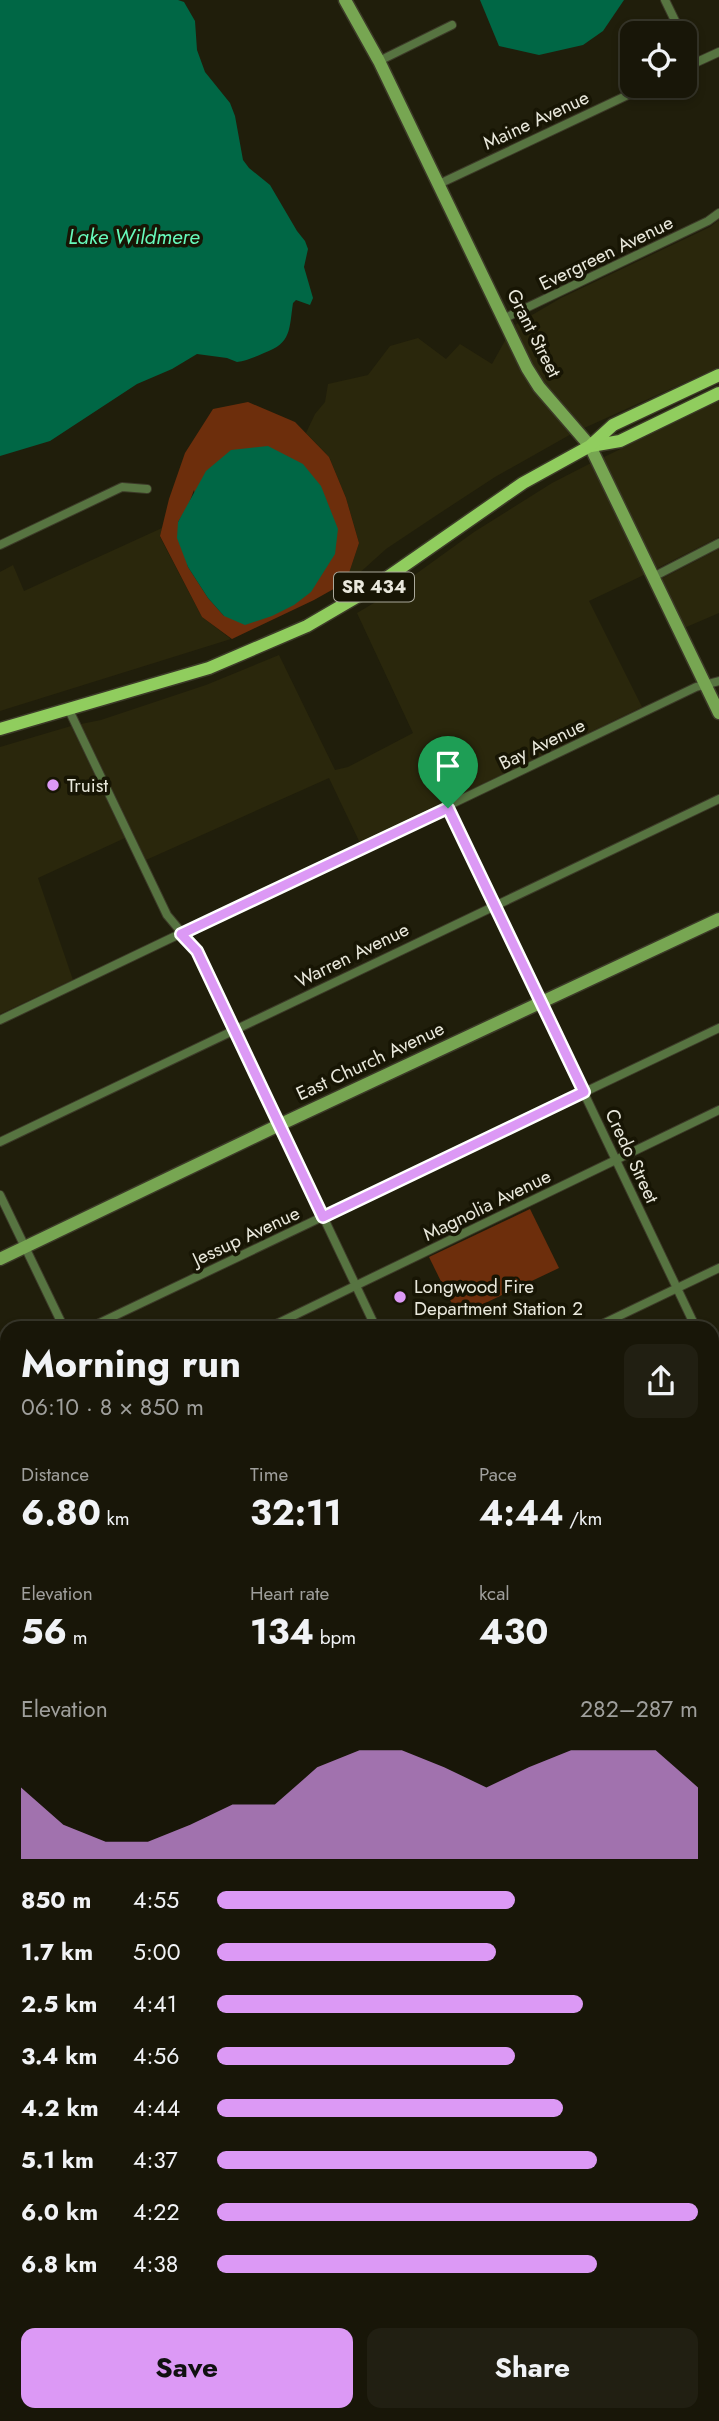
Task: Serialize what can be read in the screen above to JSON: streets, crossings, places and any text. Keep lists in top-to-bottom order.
{
  "streets": {
    "main road": ["SR 434"],
    "street": [
      "Maine Avenue",
      "Evergreen Avenue",
      "Grant Street",
      "Bay Avenue",
      "Warren Avenue",
      "East Church Avenue",
      "Credo Street",
      "Magnolia Avenue",
      "Jessup Avenue"
    ]
  },
  "crossings": [
    ["Maine Avenue", "Grant Street"],
    ["Evergreen Avenue", "Grant Street"],
    ["Grant Street", "SR 434"],
    ["Grant Street", "Bay Avenue"],
    ["Bay Avenue", "Credo Street"],
    ["Warren Avenue", "Credo Street"],
    ["East Church Avenue", "Credo Street"],
    ["Credo Street", "Magnolia Avenue"],
    ["Credo Street", "Jessup Avenue"]
  ],
  "water": ["Lake Wildmere"],
  "places": ["Truist", "Longwood Fire Department Station 2"],
  "page": {
    "heading": ["Morning run", "06:10 · 8 × 850 m"],
    "stats": [
      ["Distance", "6.80 km"],
      ["Time", "32:11"],
      ["Pace", "4:44 /km"],
      ["Elevation", "56 m"],
      ["Heart rate", "134 bpm"],
      ["kcal", "430"]
    ],
    "chart": ["Elevation", "282–287 m"],
    "list": [
      {
        "name": "850 m",
        "note": "4:55"
      },
      {
        "name": "1.7 km",
        "note": "5:00"
      },
      {
        "name": "2.5 km",
        "note": "4:41"
      },
      {
        "name": "3.4 km",
        "note": "4:56"
      },
      {
        "name": "4.2 km",
        "note": "4:44"
      },
      {
        "name": "5.1 km",
        "note": "4:37"
      },
      {
        "name": "6.0 km",
        "note": "4:22"
      },
      {
        "name": "6.8 km",
        "note": "4:38"
      }
    ],
    "buttons": ["Save", "Share"]
  }
}
